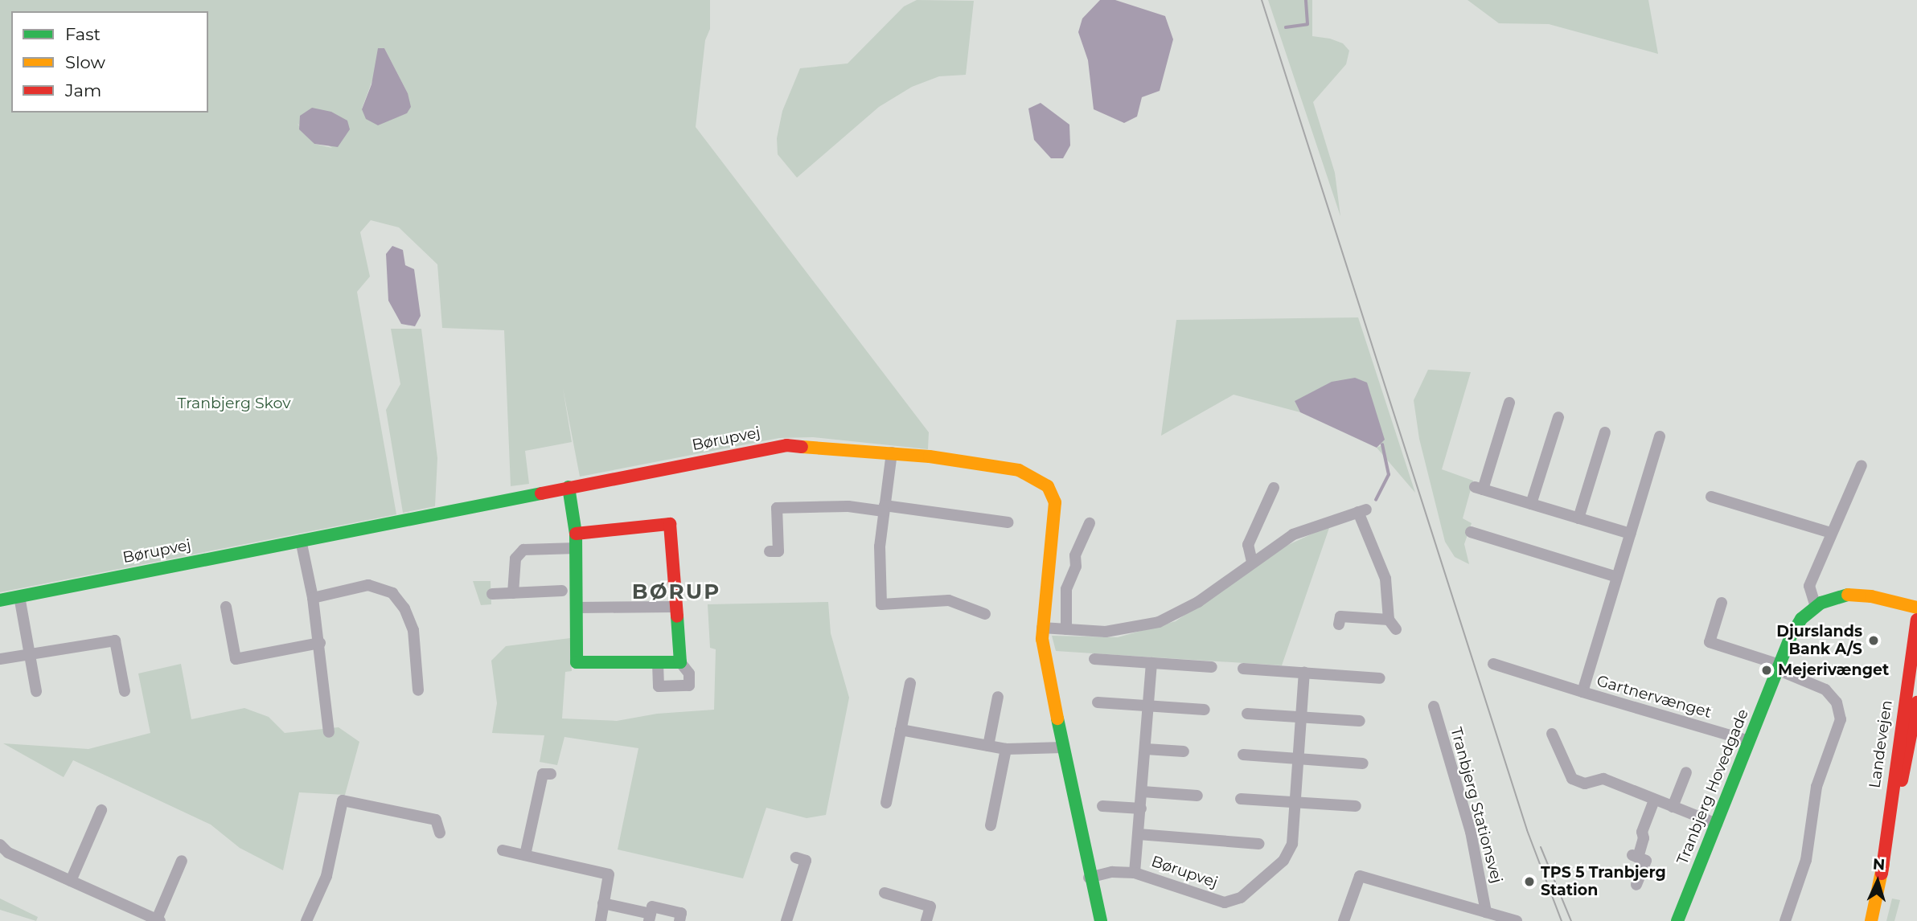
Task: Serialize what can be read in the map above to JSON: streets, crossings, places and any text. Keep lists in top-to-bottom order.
{
  "streets": {
    "street": [
      "Børupvej",
      "Gartnervænget",
      "Landevejen",
      "Tranbjerg Hovedgade",
      "Tranbjerg Stationsvej"
    ]
  },
  "crossings": [
    ["Gartnervænget", "Tranbjerg Hovedgade"]
  ],
  "districts": ["BØRUP"],
  "parks": ["Tranbjerg Skov"],
  "places": ["Djurslands Bank A/S", "Mejerivænget", "TPS 5 Tranbjerg Station"],
  "legend": ["Fast", "Slow", "Jam"],
  "north": "top"
}
